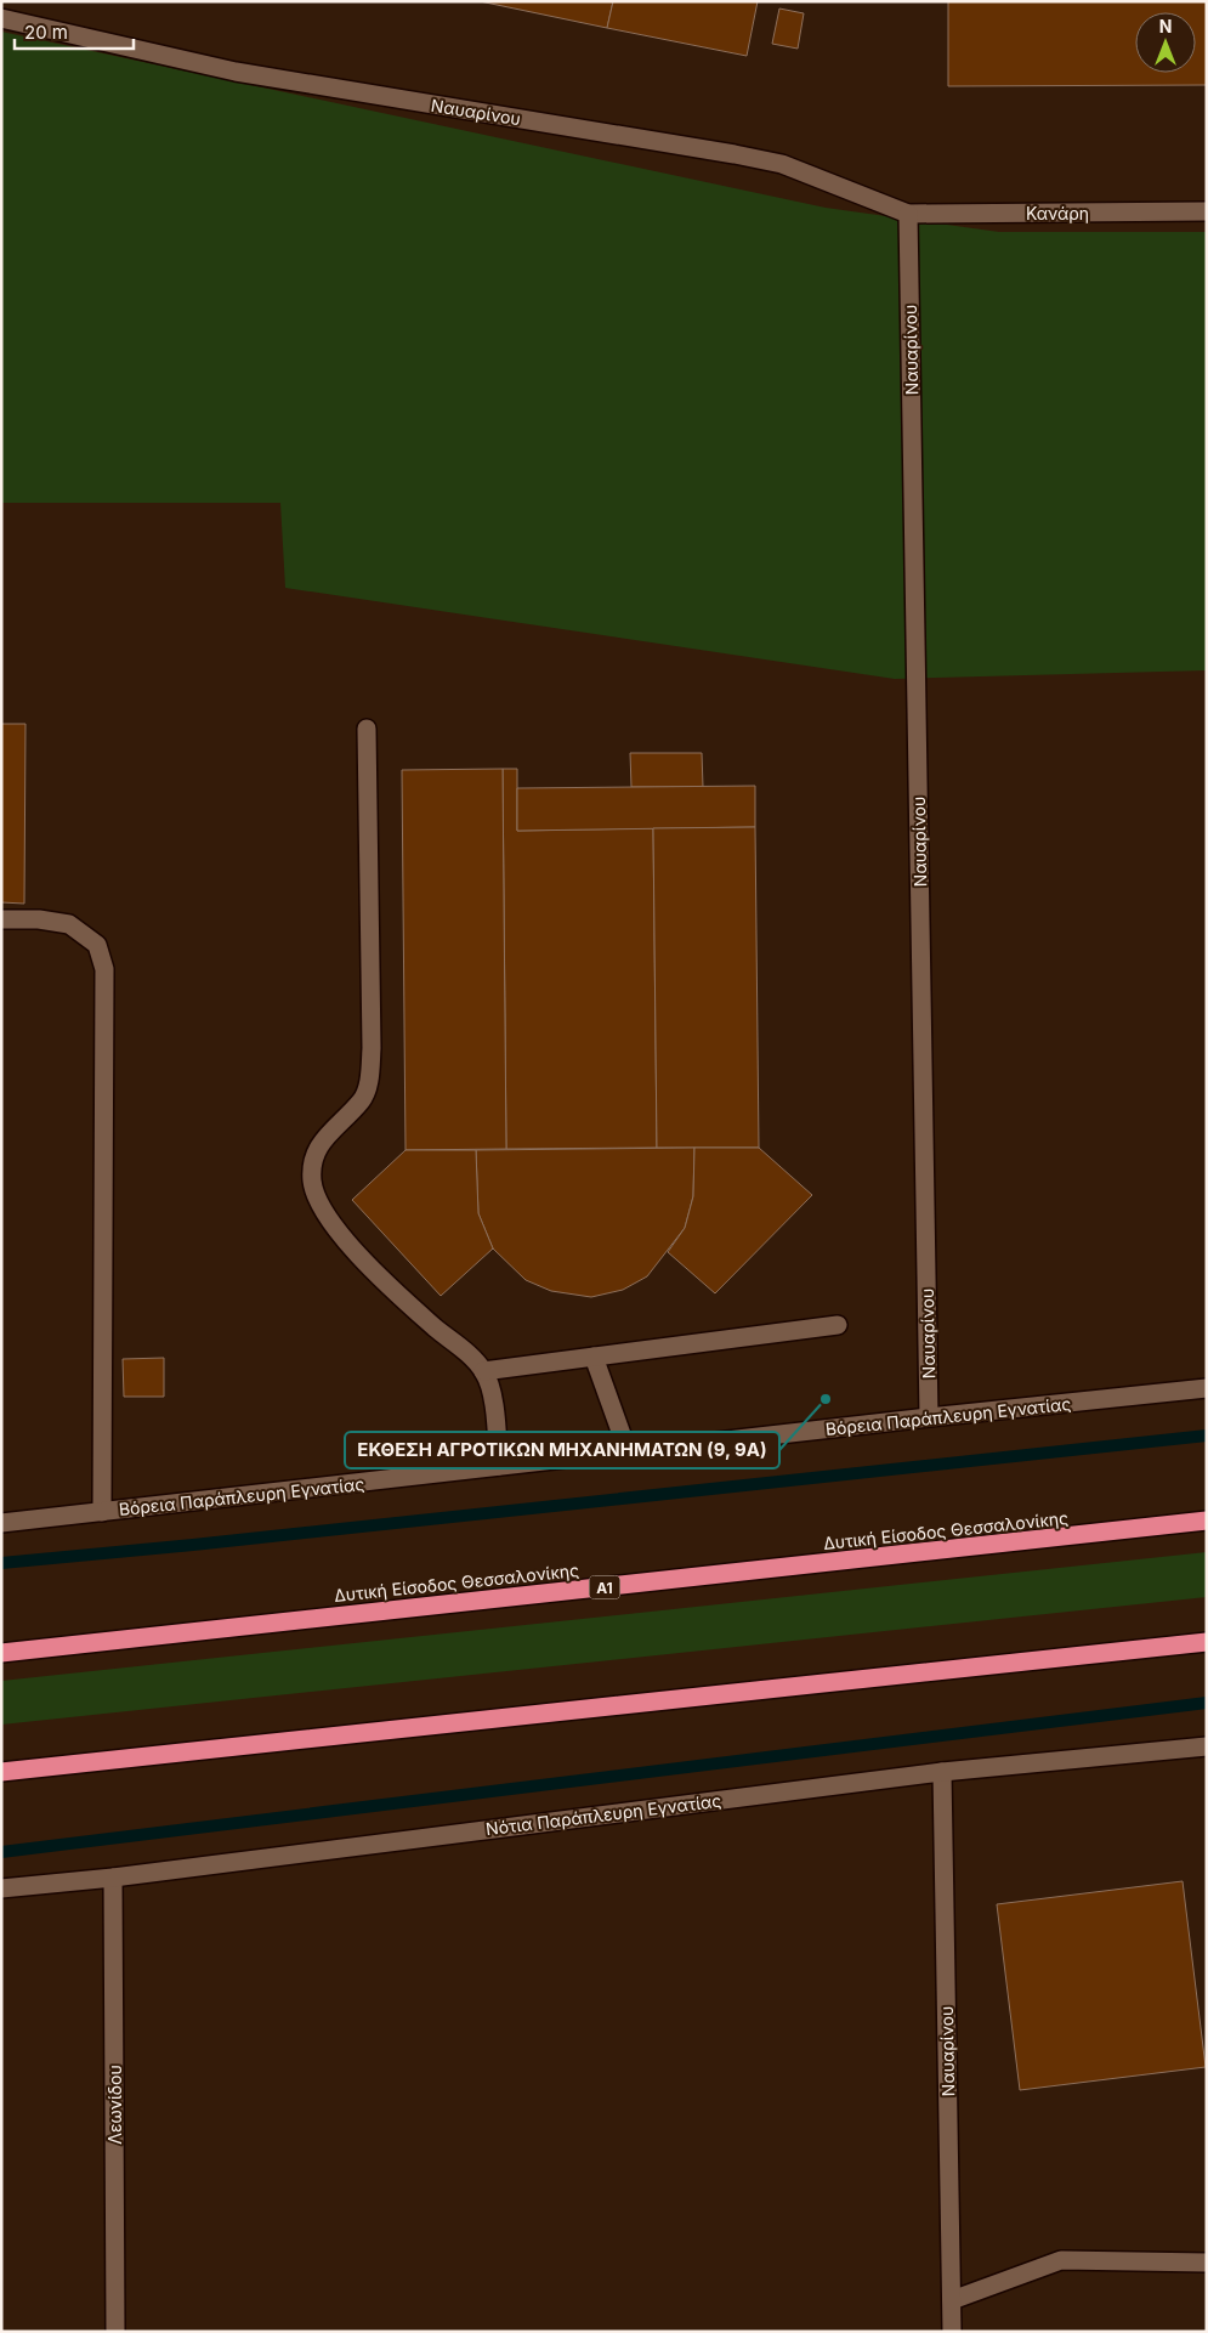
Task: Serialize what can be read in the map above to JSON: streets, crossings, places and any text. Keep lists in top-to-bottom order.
{
  "streets": {
    "highway": ["Δυτική Είσοδος Θεσσαλονίκης", "Α1"],
    "street": [
      "Ναυαρίνου",
      "Κανάρη",
      "Βόρεια Παράπλευρη Εγνατίας",
      "Νότια Παράπλευρη Εγνατίας",
      "Λεωνίδου"
    ]
  },
  "crossings": [
    ["Ναυαρίνου", "Κανάρη"],
    ["Ναυαρίνου", "Βόρεια Παράπλευρη Εγνατίας"],
    ["Ναυαρίνου", "Νότια Παράπλευρη Εγνατίας"],
    ["Νότια Παράπλευρη Εγνατίας", "Λεωνίδου"]
  ],
  "places": ["ΕΚΘΕΣΗ ΑΓΡΟΤΙΚΩΝ ΜΗΧΑΝΗΜΑΤΩΝ (9, 9Α)"],
  "scale_bar": "20 m",
  "north": "top"
}
